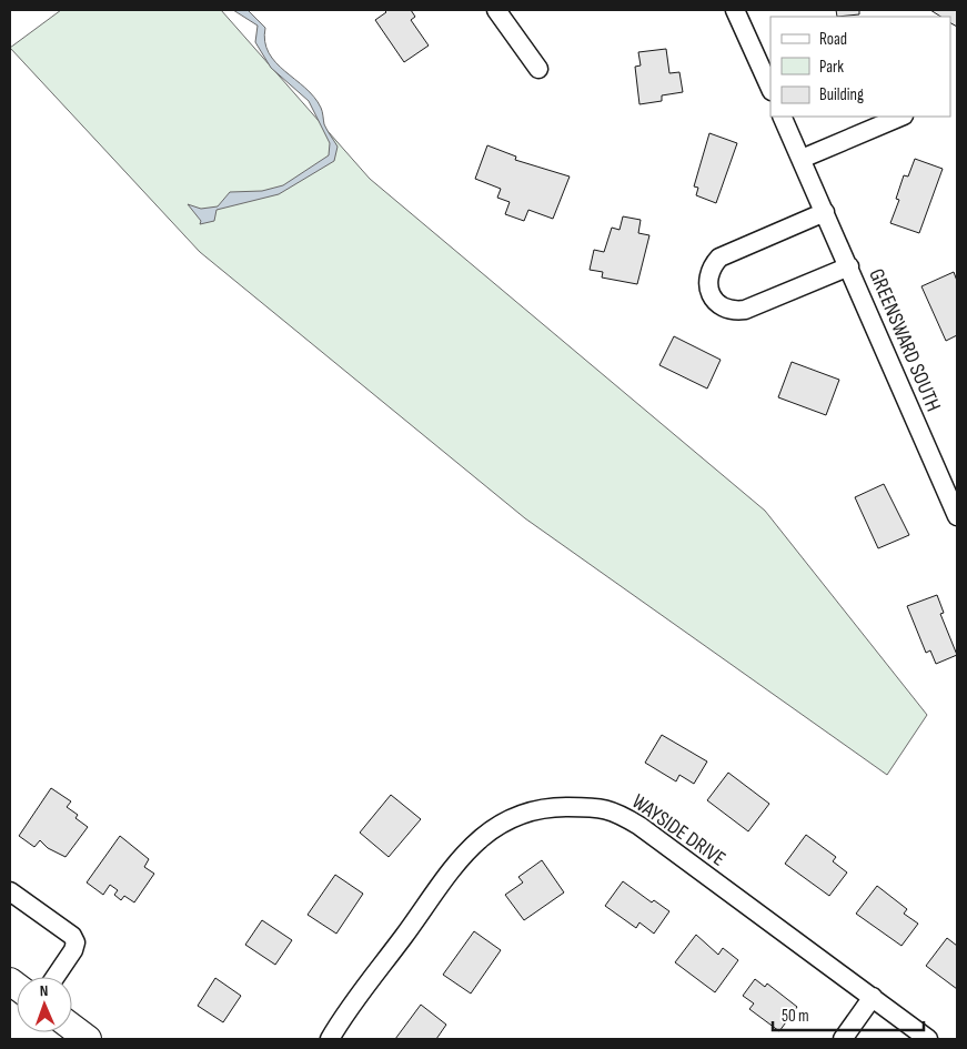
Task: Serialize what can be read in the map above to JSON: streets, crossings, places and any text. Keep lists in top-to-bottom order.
{
  "streets": {
    "street": ["GREENSWARD SOUTH", "WAYSIDE DRIVE"]
  },
  "legend": ["Road", "Park", "Building"],
  "scale_bar": "50 m",
  "north": "top"
}
